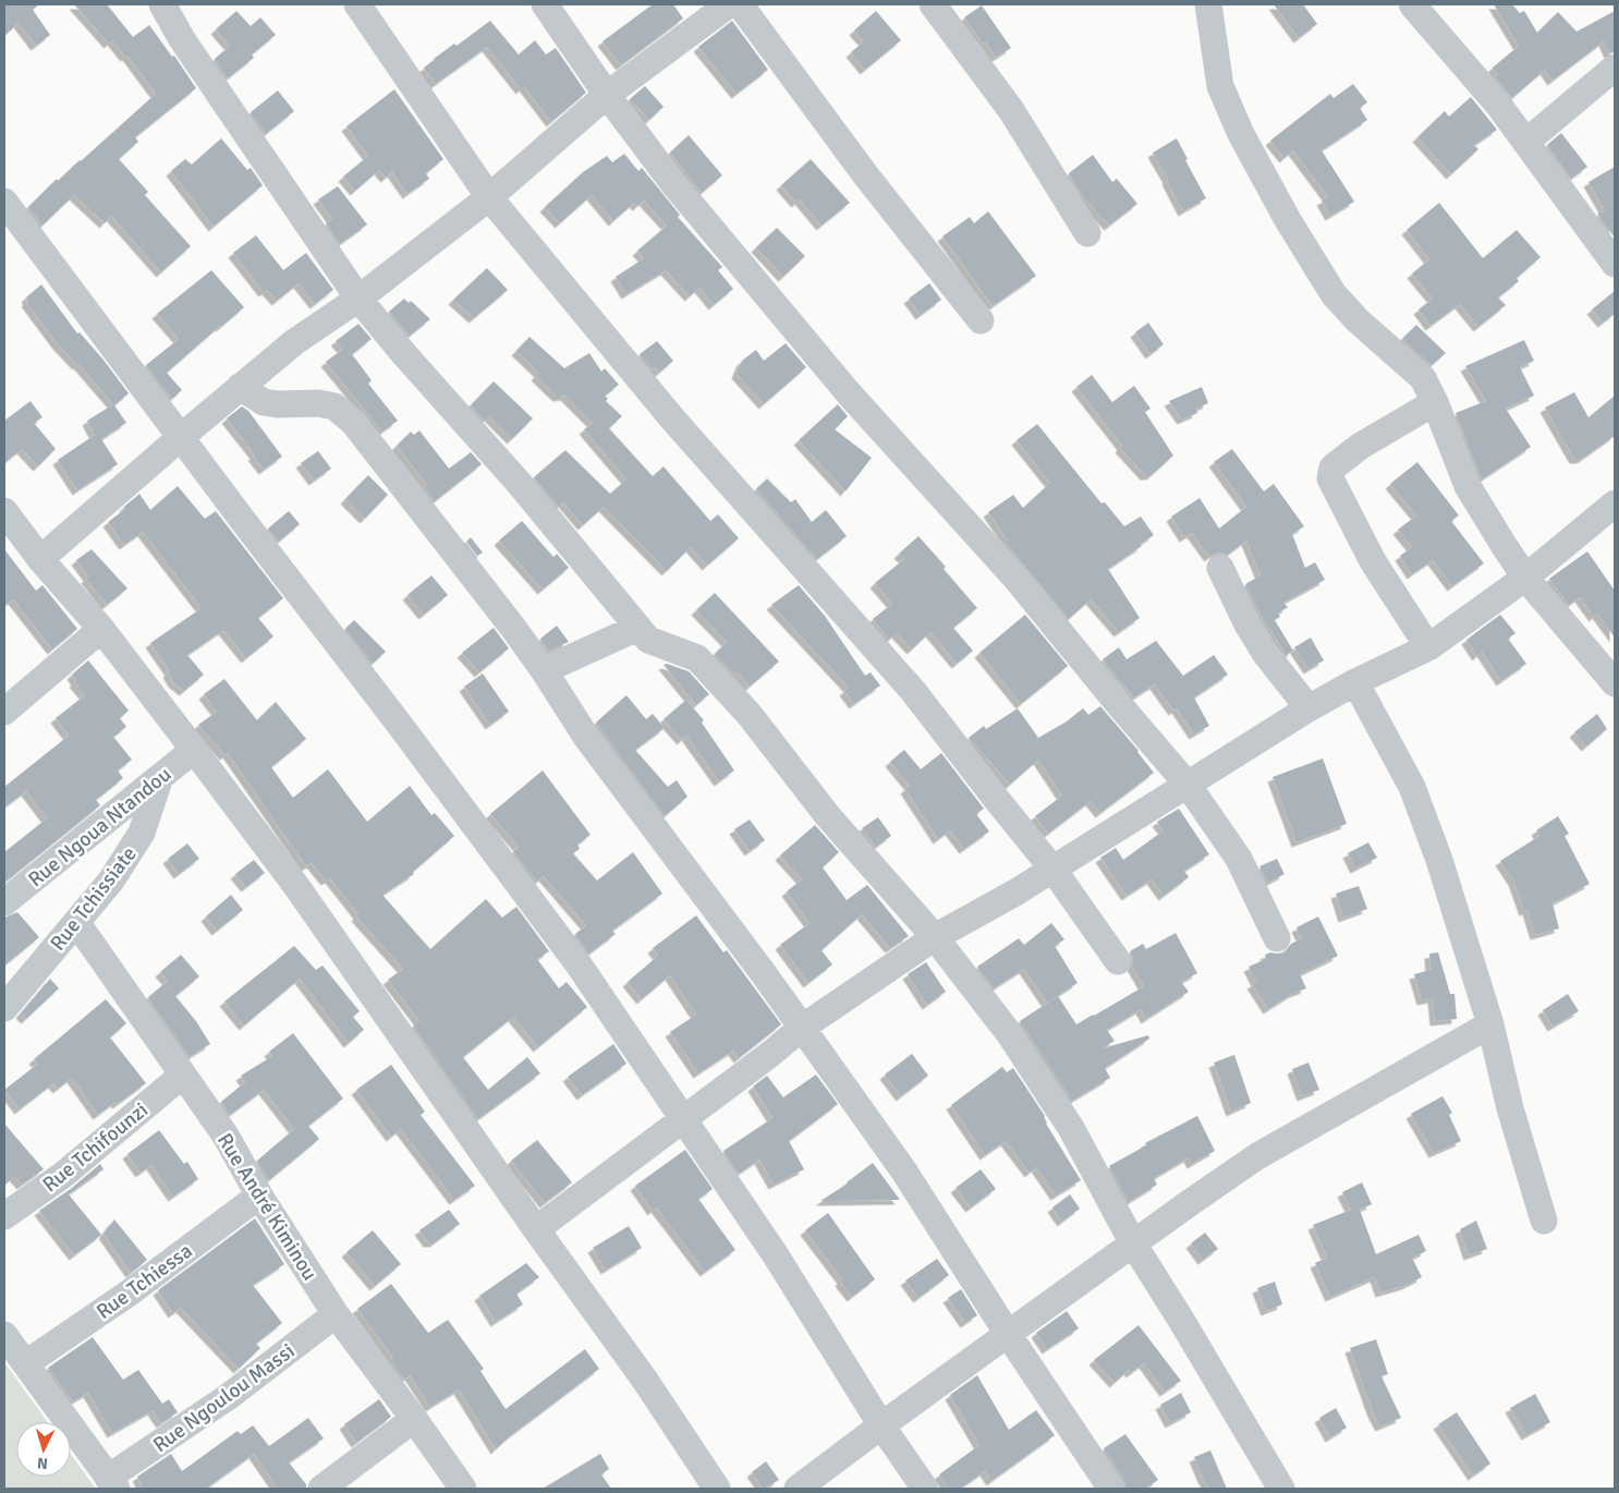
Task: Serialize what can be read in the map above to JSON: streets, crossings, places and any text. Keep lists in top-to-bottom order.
{
  "streets": {
    "street": [
      "Rue Ngoua Ntandou",
      "Rue Tchissiate",
      "Rue Tchifounzi",
      "Rue André Kiminou",
      "Rue Tchiessa",
      "Rue Ngoulou Massi"
    ]
  },
  "crossings": [
    ["Rue Ngoua Ntandou", "Rue Tchissiate"],
    ["Rue Tchissiate", "Rue André Kiminou"],
    ["Rue Tchifounzi", "Rue André Kiminou"],
    ["Rue André Kiminou", "Rue Tchiessa"],
    ["Rue André Kiminou", "Rue Ngoulou Massi"]
  ],
  "north": "bottom"
}
